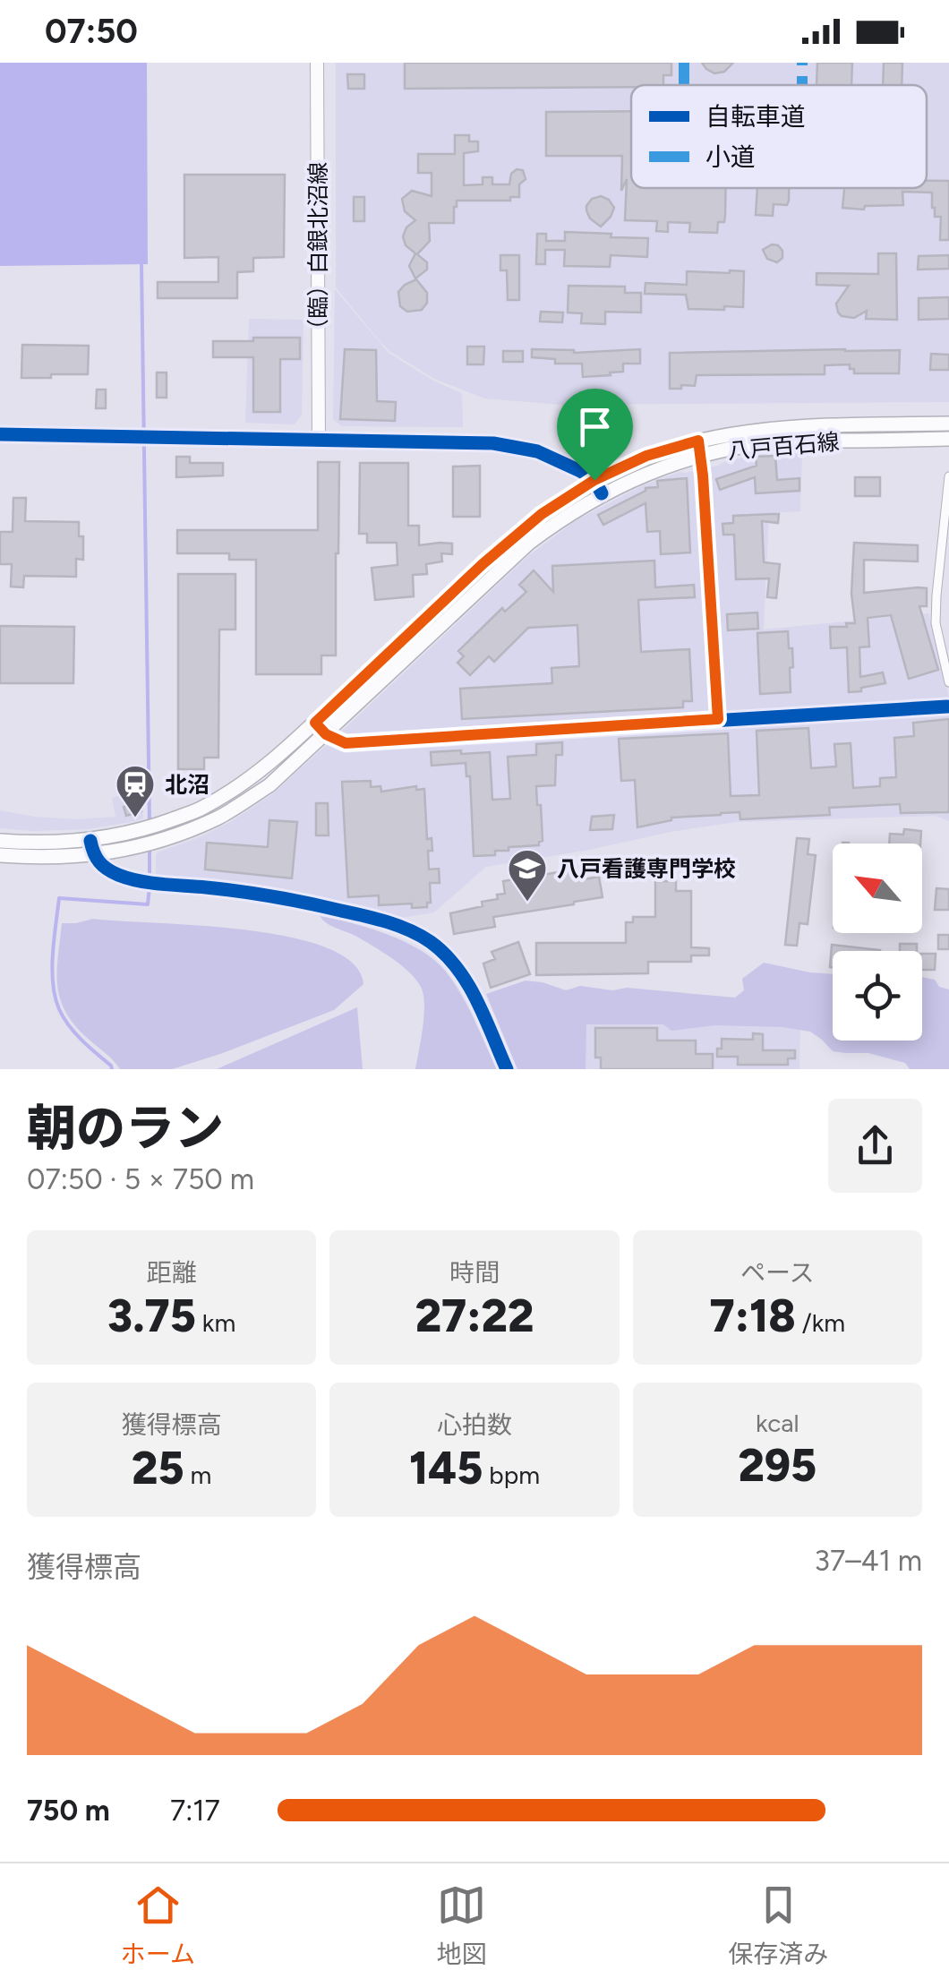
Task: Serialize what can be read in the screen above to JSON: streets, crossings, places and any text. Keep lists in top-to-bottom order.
{
  "streets": {
    "main road": ["八戸百石線"],
    "street": ["（臨）白銀北沼線"]
  },
  "places": {
    "station": ["北沼"],
    "school or university": ["八戸看護専門学校"]
  },
  "legend": ["自転車道", "小道"],
  "north": "top left",
  "page": {
    "status": "07:50",
    "heading": ["朝のラン", "07:50 · 5 × 750 m"],
    "stats": [
      ["距離", "3.75 km"],
      ["時間", "27:22"],
      ["ペース", "7:18 /km"],
      ["獲得標高", "25 m"],
      ["心拍数", "145 bpm"],
      ["kcal", "295"]
    ],
    "chart": ["獲得標高", "37–41 m"],
    "list": [
      {
        "name": "750 m",
        "note": "7:17"
      }
    ],
    "tabs": ["ホーム", "地図", "保存済み"]
  }
}
